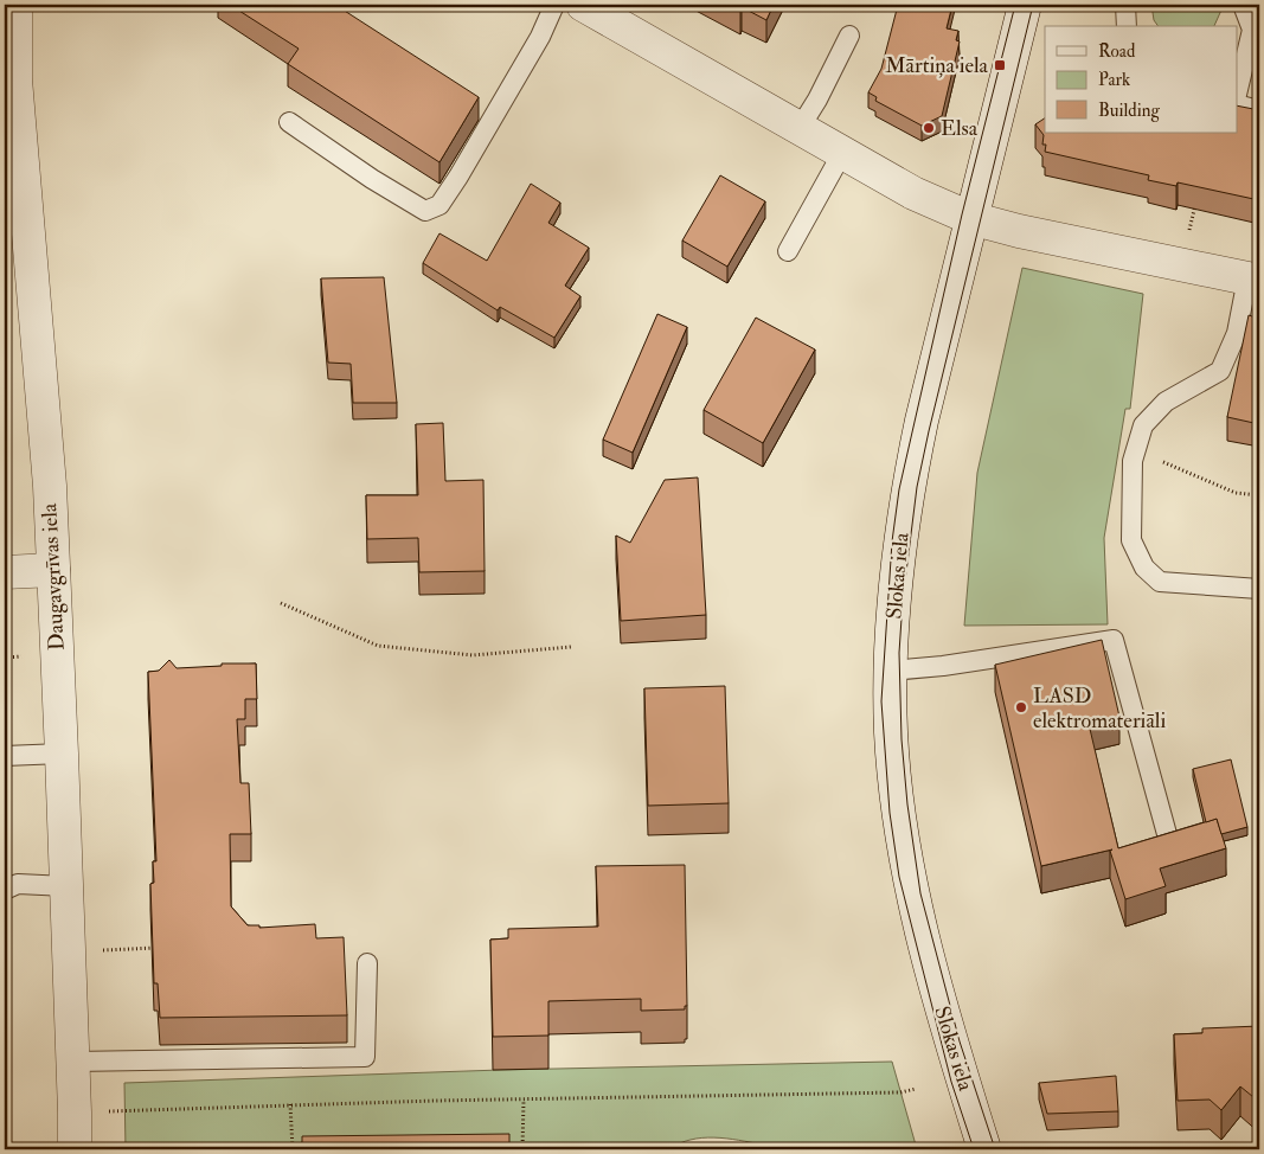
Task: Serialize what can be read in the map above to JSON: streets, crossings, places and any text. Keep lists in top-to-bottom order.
{
  "streets": {
    "street": ["Slokas iela", "Daugavgrīvas iela"]
  },
  "places": {
    "transit": ["Mārtiņa iela"],
    "other": ["Elsa", "LASD elektromateriāli"]
  },
  "legend": ["Road", "Park", "Building"]
}
